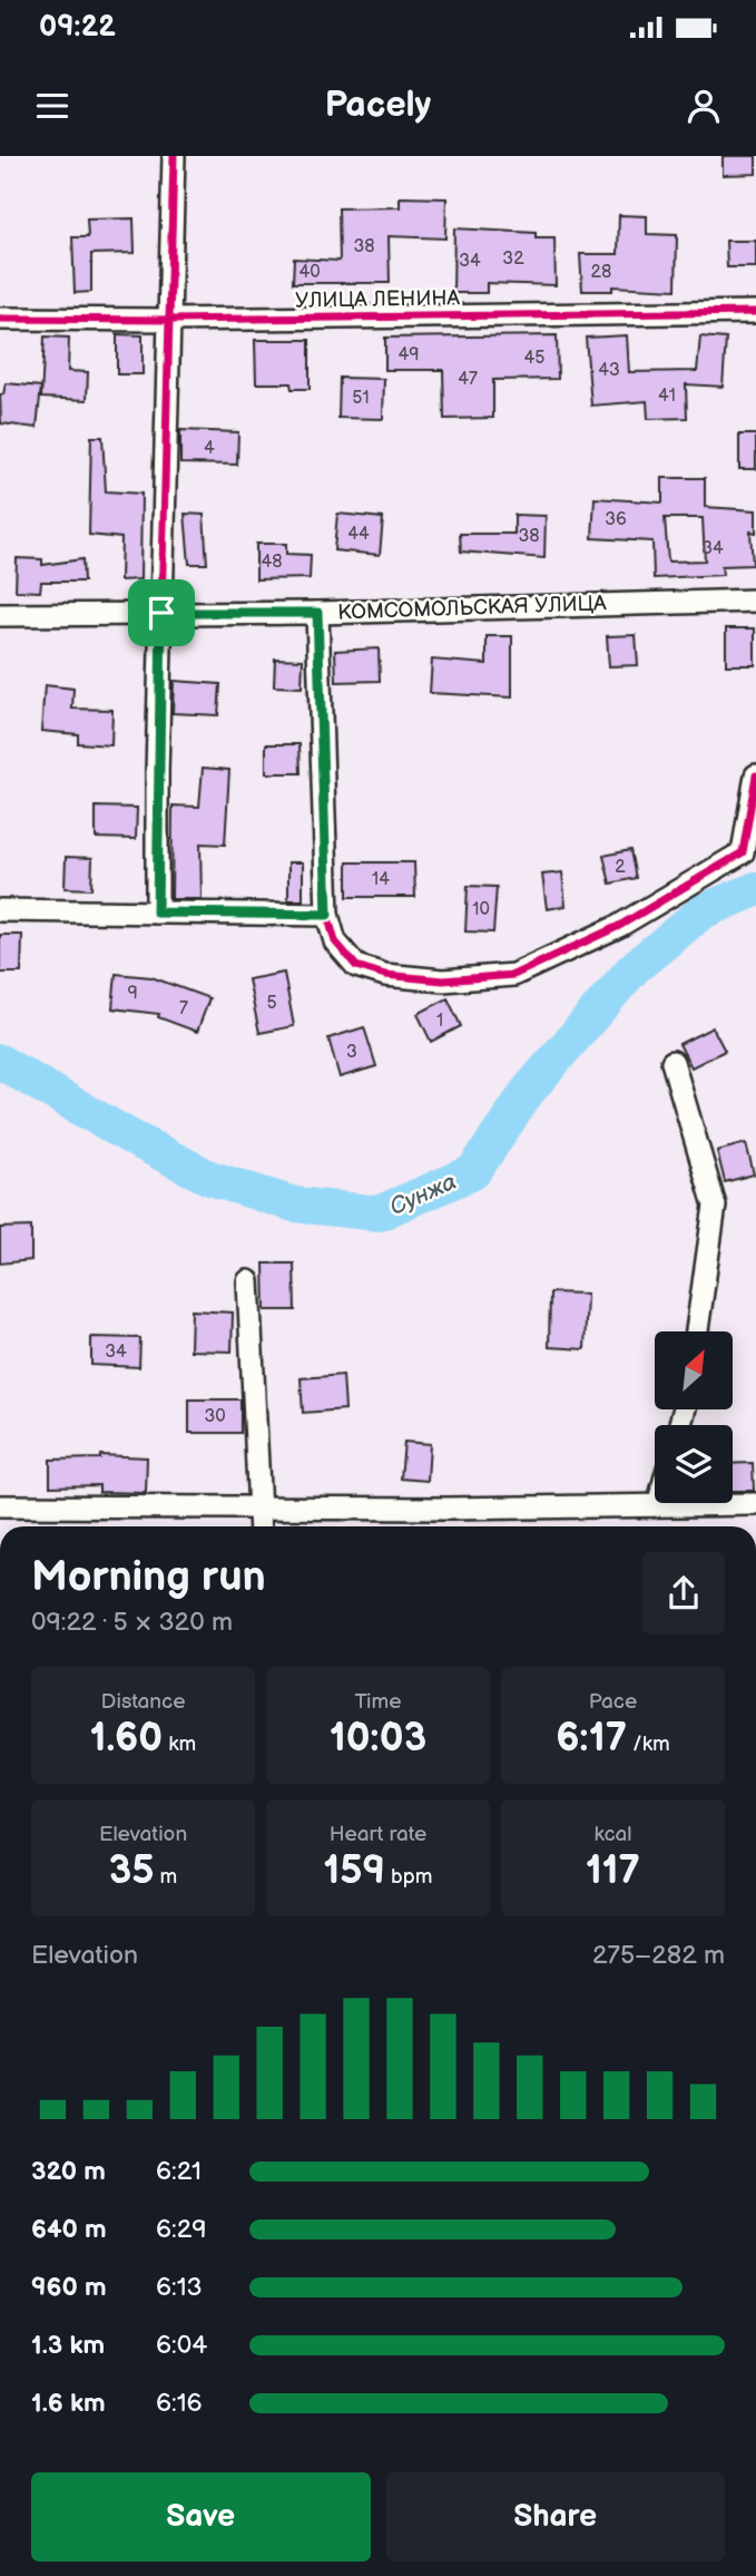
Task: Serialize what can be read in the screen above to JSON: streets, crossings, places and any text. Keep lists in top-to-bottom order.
{
  "streets": {
    "street": ["УЛИЦА ЛЕНИНА", "КОМСОМОЛЬСКАЯ УЛИЦА"]
  },
  "water": ["Сунжа"],
  "house_numbers": [
    "38",
    "32",
    "34",
    "40",
    "28",
    "49",
    "45",
    "43",
    "47",
    "41",
    "51",
    "4",
    "36",
    "44",
    "38",
    "34",
    "48",
    "2",
    "14",
    "10",
    "9",
    "5",
    "7",
    "1",
    "3",
    "34",
    "30"
  ],
  "north": "top right",
  "page": {
    "status": "09:22",
    "header": "Pacely",
    "heading": ["Morning run", "09:22 · 5 × 320 m"],
    "stats": [
      ["Distance", "1.60 km"],
      ["Time", "10:03"],
      ["Pace", "6:17 /km"],
      ["Elevation", "35 m"],
      ["Heart rate", "159 bpm"],
      ["kcal", "117"]
    ],
    "chart": ["Elevation", "275–282 m"],
    "list": [
      {
        "name": "320 m",
        "note": "6:21"
      },
      {
        "name": "640 m",
        "note": "6:29"
      },
      {
        "name": "960 m",
        "note": "6:13"
      },
      {
        "name": "1.3 km",
        "note": "6:04"
      },
      {
        "name": "1.6 km",
        "note": "6:16"
      }
    ],
    "buttons": ["Save", "Share"]
  }
}
